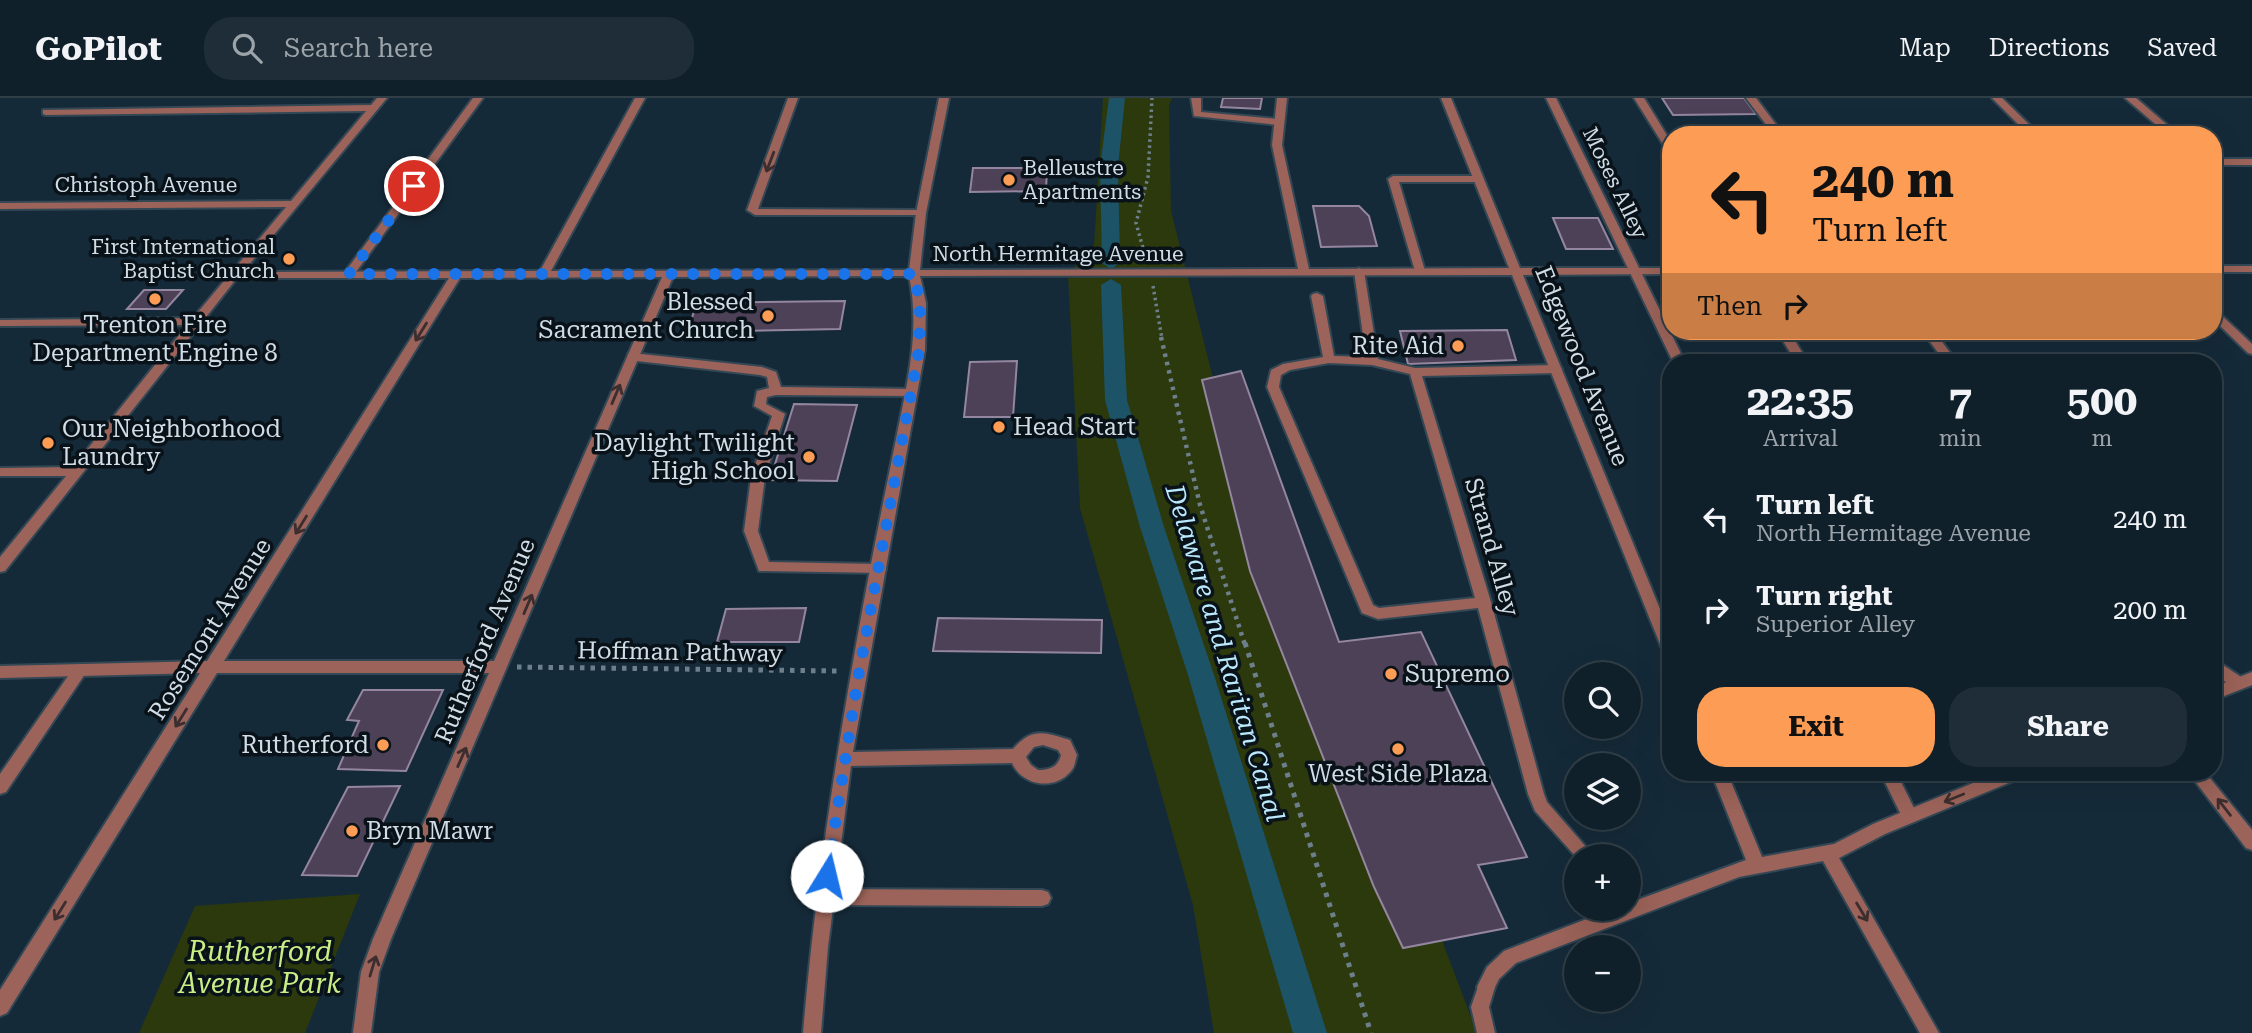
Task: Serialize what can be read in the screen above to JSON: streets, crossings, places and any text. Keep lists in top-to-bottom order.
{
  "streets": {
    "street": [
      "Moses Alley",
      "Christoph Avenue",
      "North Hermitage Avenue",
      "Edgewood Avenue",
      "Strand Alley",
      "Rosemont Avenue",
      "Rutherford Avenue"
    ],
    "path": ["Hoffman Pathway"]
  },
  "crossings": [
    ["Moses Alley", "North Hermitage Avenue"],
    ["North Hermitage Avenue", "Edgewood Avenue"],
    ["North Hermitage Avenue", "Rosemont Avenue"],
    ["North Hermitage Avenue", "Rutherford Avenue"],
    ["Rutherford Avenue", "Hoffman Pathway"]
  ],
  "one_way": ["Rosemont Avenue", "Rutherford Avenue"],
  "water": ["Delaware and Raritan Canal"],
  "parks": ["Rutherford Avenue Park"],
  "places": [
    "Belleustre Apartments",
    "First International Baptist Church",
    "Trenton Fire Department Engine 8",
    "Blessed Sacrament Church",
    "Rite Aid",
    "Head Start",
    "Our Neighborhood Laundry",
    "Daylight Twilight High School",
    "Supremo",
    "Rutherford",
    "West Side Plaza",
    "Bryn Mawr"
  ],
  "page": {
    "header": "GoPilot",
    "search": "Search here",
    "nav": ["Map", "Directions", "Saved"],
    "turn": ["240 m", "Turn left"],
    "then": "Then",
    "eta": [
      "22:35",
      "Arrival",
      "7",
      "min",
      "500",
      "m"
    ],
    "list": [
      {
        "name": "Turn left",
        "note": "North Hermitage Avenue",
        "value": "240 m"
      },
      {
        "name": "Turn right",
        "note": "Superior Alley",
        "value": "200 m"
      }
    ],
    "map_buttons": ["+", "−"],
    "buttons": ["Exit", "Share"]
  }
}
